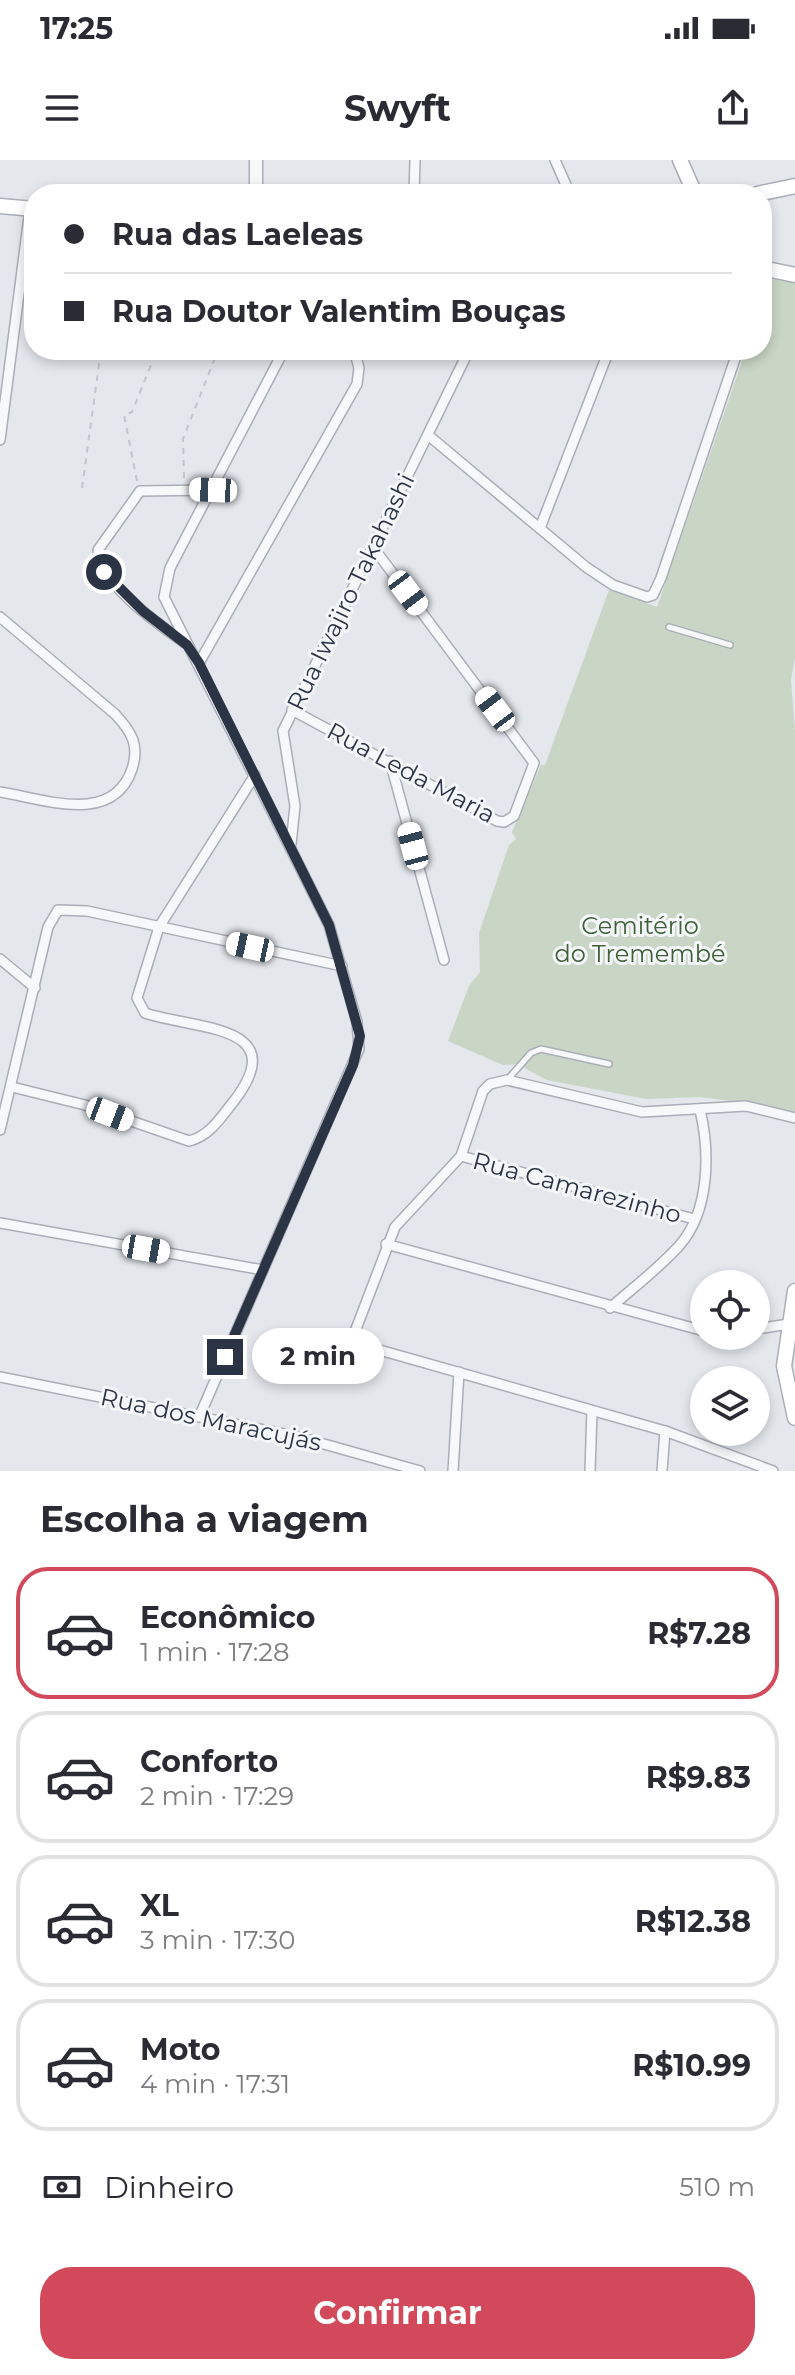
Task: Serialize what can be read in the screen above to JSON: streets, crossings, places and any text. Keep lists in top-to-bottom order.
{
  "streets": {
    "street": [
      "Rua Iwajiro Takahashi",
      "Rua Leda Maria",
      "Rua Camarezinho",
      "Rua dos Maracujás"
    ]
  },
  "crossings": [
    ["Rua Iwajiro Takahashi", "Rua Leda Maria"]
  ],
  "parks": ["Cemitério do Tremembé"],
  "page": {
    "status": "17:25",
    "header": "Swyft",
    "banner": ["Rua das Laeleas", "Rua Doutor Valentim Bouças"],
    "bubble": "2 min",
    "heading": "Escolha a viagem",
    "list": [
      {
        "name": "Econômico",
        "note": "1 min · 17:28",
        "value": "R$7.28"
      },
      {
        "name": "Conforto",
        "note": "2 min · 17:29",
        "value": "R$9.83"
      },
      {
        "name": "XL",
        "note": "3 min · 17:30",
        "value": "R$12.38"
      },
      {
        "name": "Moto",
        "note": "4 min · 17:31",
        "value": "R$10.99"
      }
    ],
    "pay": ["Dinheiro", "510 m"],
    "buttons": "Confirmar"
  }
}
